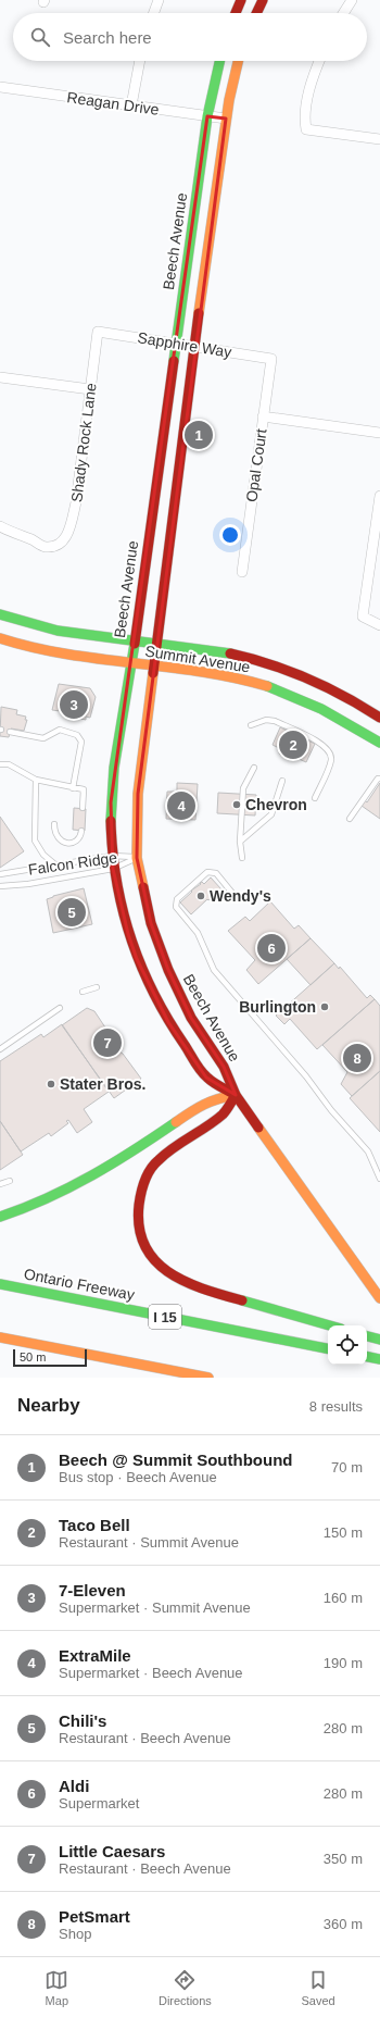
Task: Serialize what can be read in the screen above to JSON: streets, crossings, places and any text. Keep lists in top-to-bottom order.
{
  "streets": {
    "main road": [
      "Beech Avenue",
      "Summit Avenue",
      "Ontario Freeway",
      "I 15"
    ],
    "street": [
      "Reagan Drive",
      "Sapphire Way",
      "Shady Rock Lane",
      "Opal Court"
    ],
    "lane": ["Falcon Ridge"]
  },
  "crossings": [
    ["Reagan Drive", "Beech Avenue"],
    ["Beech Avenue", "Sapphire Way"],
    ["Beech Avenue", "Summit Avenue"],
    ["Beech Avenue", "Falcon Ridge"],
    ["Sapphire Way", "Shady Rock Lane"],
    ["Sapphire Way", "Opal Court"]
  ],
  "places": [
    "Chevron",
    "Wendy's",
    "Burlington",
    "Stater Bros."
  ],
  "scale_bar": "50 m",
  "page": {
    "search": "Search here",
    "pins": [
      "1",
      "3",
      "2",
      "4",
      "5",
      "6",
      "7",
      "8"
    ],
    "scale": "50 m",
    "heading": ["Nearby", "8 results"],
    "list": [
      {
        "mark": "1",
        "name": "Beech @ Summit Southbound",
        "note": "Bus stop · Beech Avenue",
        "value": "70 m"
      },
      {
        "mark": "2",
        "name": "Taco Bell",
        "note": "Restaurant · Summit Avenue",
        "value": "150 m"
      },
      {
        "mark": "3",
        "name": "7-Eleven",
        "note": "Supermarket · Summit Avenue",
        "value": "160 m"
      },
      {
        "mark": "4",
        "name": "ExtraMile",
        "note": "Supermarket · Beech Avenue",
        "value": "190 m"
      },
      {
        "mark": "5",
        "name": "Chili's",
        "note": "Restaurant · Beech Avenue",
        "value": "280 m"
      },
      {
        "mark": "6",
        "name": "Aldi",
        "note": "Supermarket",
        "value": "280 m"
      },
      {
        "mark": "7",
        "name": "Little Caesars",
        "note": "Restaurant · Beech Avenue",
        "value": "350 m"
      },
      {
        "mark": "8",
        "name": "PetSmart",
        "note": "Shop",
        "value": "360 m"
      }
    ],
    "nav": ["Map", "Directions", "Saved"]
  }
}
